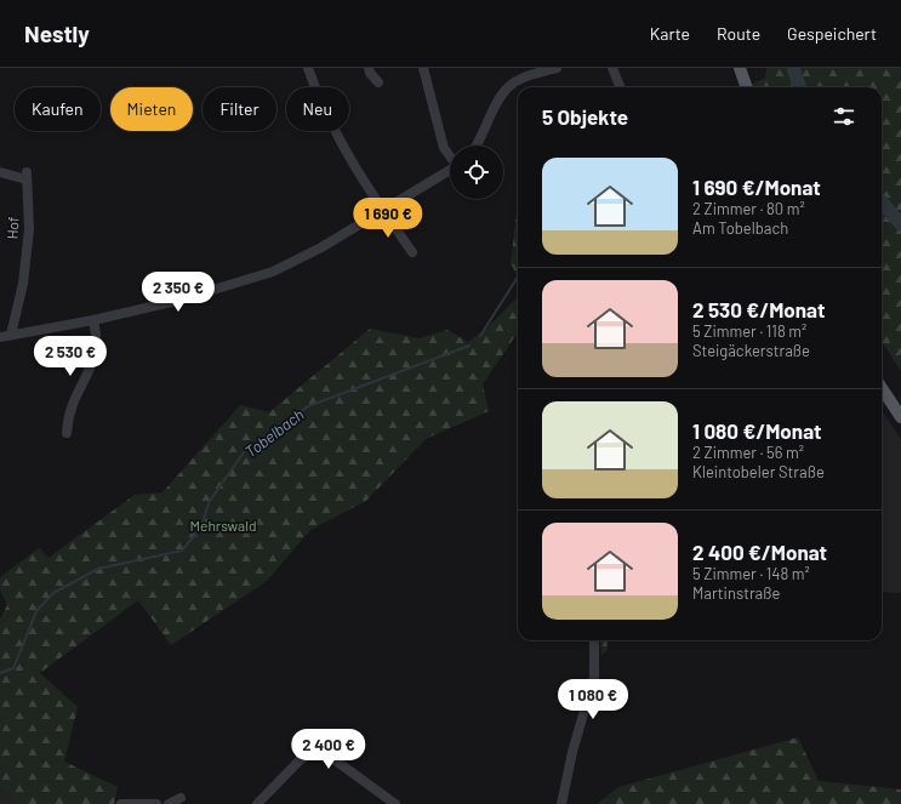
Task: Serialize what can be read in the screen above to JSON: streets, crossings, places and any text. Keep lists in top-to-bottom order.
{
  "streets": {
    "street": ["Hof"]
  },
  "water": ["Tobelbach"],
  "parks": ["Mehrswald"],
  "page": {
    "header": "Nestly",
    "nav": ["Karte", "Route", "Gespeichert"],
    "chip": [
      "Kaufen",
      "Mieten",
      "Filter",
      "Neu"
    ],
    "heading": "5 Objekte",
    "list": [
      {
        "name": "1 690 €/Monat",
        "note": "2 Zimmer · 80 m² · Am Tobelbach"
      },
      {
        "name": "2 530 €/Monat",
        "note": "5 Zimmer · 118 m² · Steigäckerstraße"
      },
      {
        "name": "1 080 €/Monat",
        "note": "2 Zimmer · 56 m² · Kleintobeler Straße"
      },
      {
        "name": "2 400 €/Monat",
        "note": "5 Zimmer · 148 m² · Martinstraße"
      }
    ],
    "price": [
      "1 690 €",
      "2 350 €",
      "2 530 €",
      "1 080 €",
      "2 400 €"
    ]
  }
}
